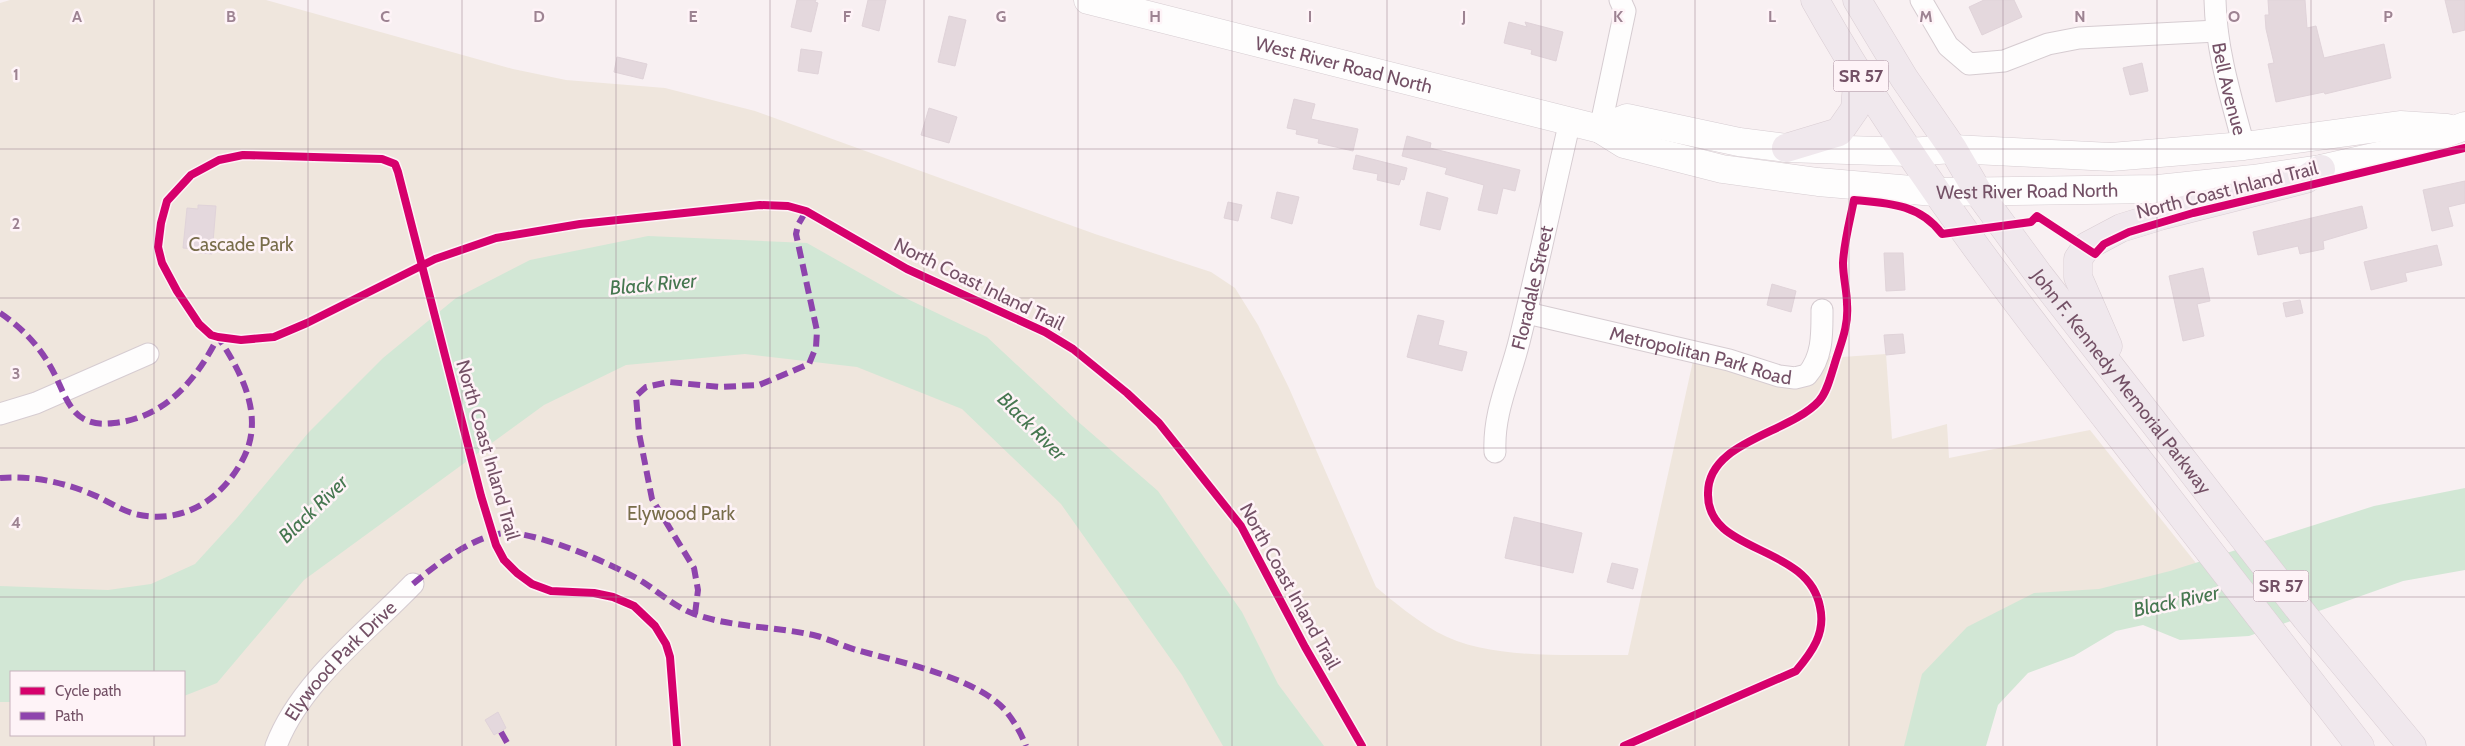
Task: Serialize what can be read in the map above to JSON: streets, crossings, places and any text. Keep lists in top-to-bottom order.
{
  "streets": {
    "highway": ["SR 57", "John F. Kennedy Memorial Parkway"],
    "street": [
      "West River Road North",
      "Bell Avenue",
      "Floradale Street",
      "Metropolitan Park Road",
      "Elywood Park Drive"
    ],
    "cycle path": ["North Coast Inland Trail"]
  },
  "crossings": [
    ["West River Road North", "Bell Avenue"],
    ["West River Road North", "Floradale Street"],
    ["West River Road North", "John F. Kennedy Memorial Parkway"],
    ["Floradale Street", "Metropolitan Park Road"]
  ],
  "water": ["Black River"],
  "parks": ["Cascade Park", "Elywood Park"],
  "legend": ["Cycle path", "Path"],
  "grid": {
    "columns": [
      "A",
      "B",
      "C",
      "D",
      "E",
      "F",
      "G",
      "H",
      "I",
      "J",
      "K",
      "L",
      "M",
      "N",
      "O",
      "P"
    ],
    "rows": [
      "1",
      "2",
      "3",
      "4"
    ]
  }
}
